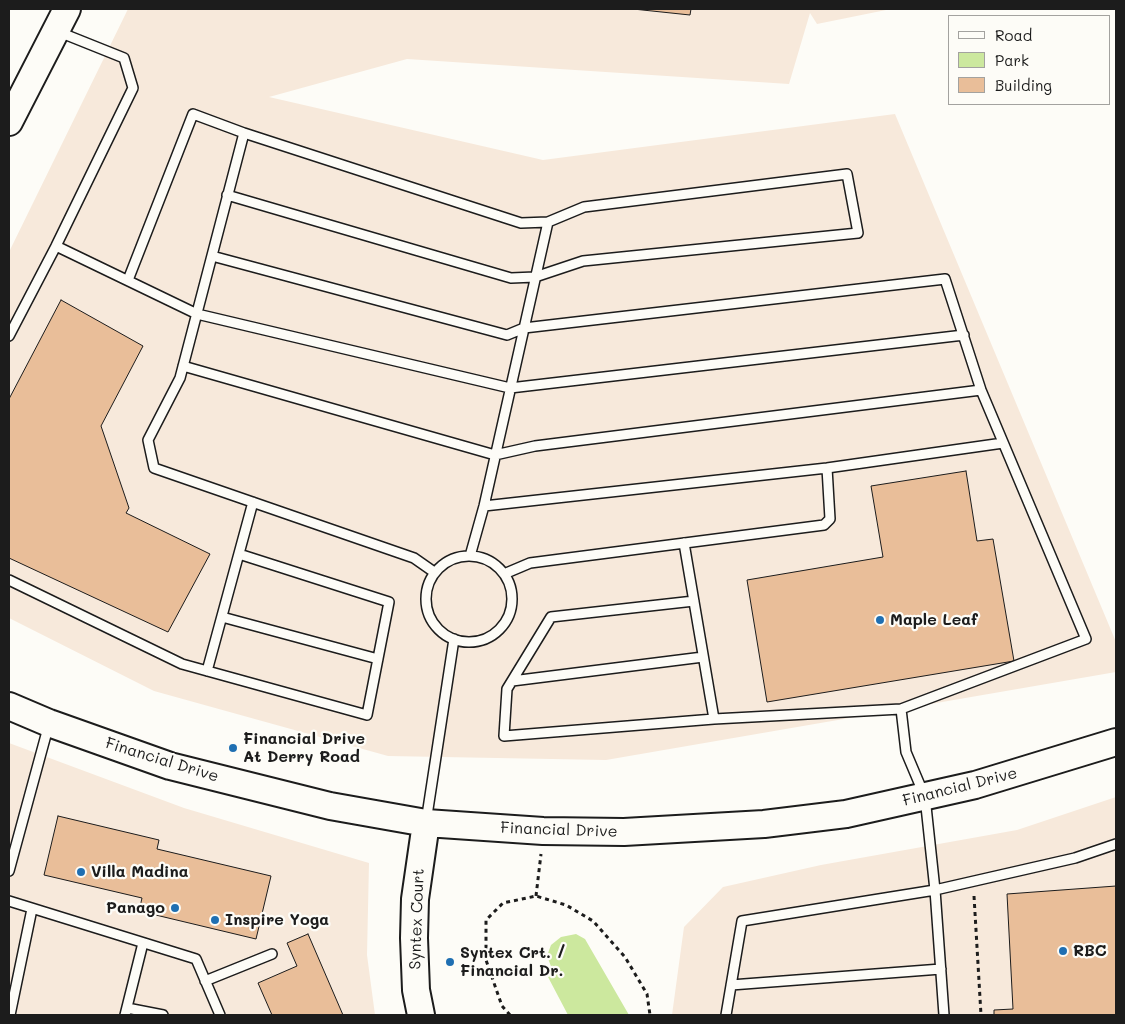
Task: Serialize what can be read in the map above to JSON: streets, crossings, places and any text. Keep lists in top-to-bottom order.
{
  "streets": {
    "street": ["Financial Drive", "Syntex Court"]
  },
  "crossings": [
    ["Financial Drive", "Syntex Court"]
  ],
  "places": [
    "Maple Leaf",
    "Financial Drive At Derry Road",
    "Villa Madina",
    "Panago",
    "Inspire Yoga",
    "RBC",
    "Syntex Crt. / Financial Dr."
  ],
  "legend": ["Road", "Park", "Building"]
}
